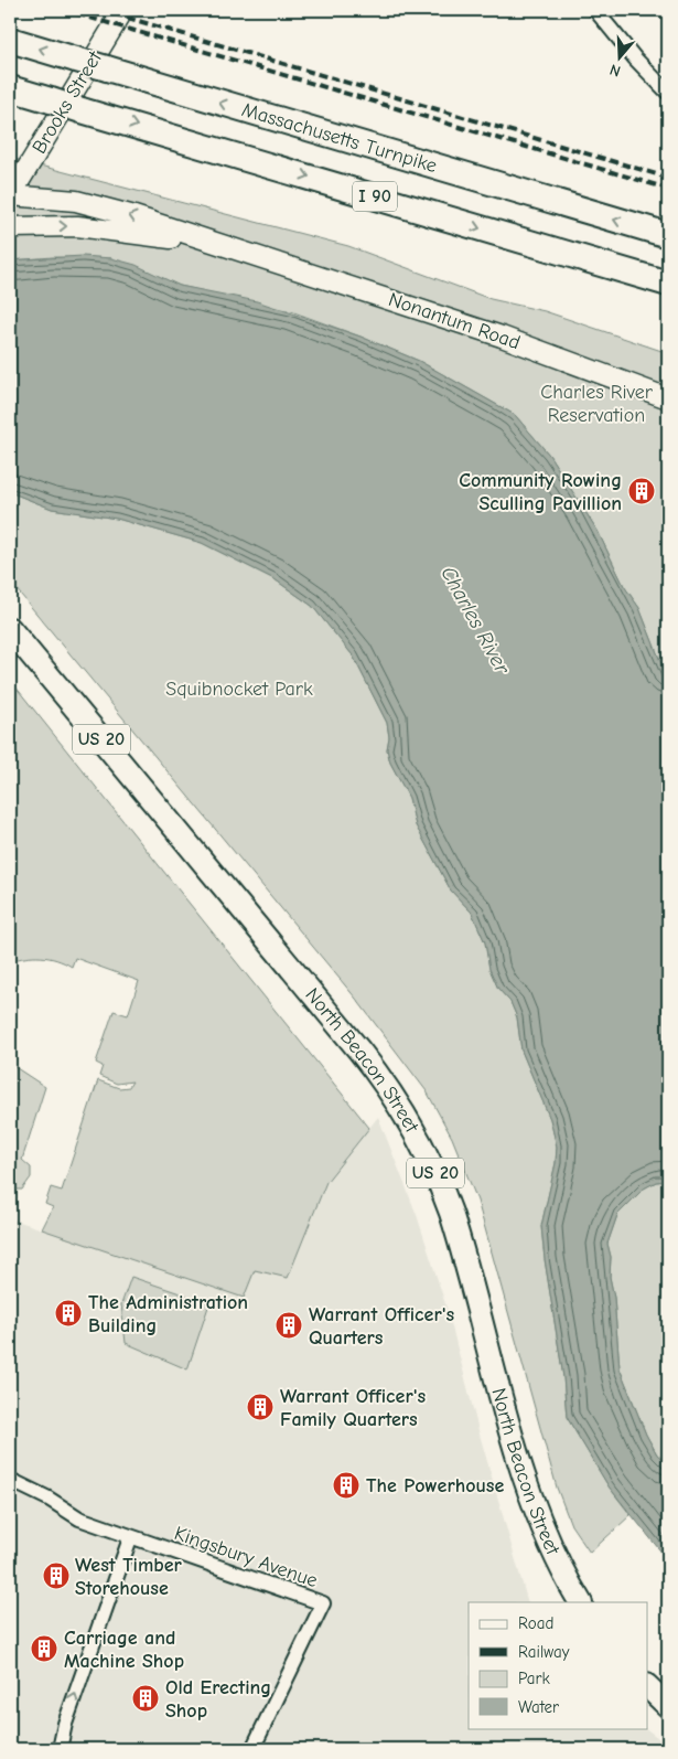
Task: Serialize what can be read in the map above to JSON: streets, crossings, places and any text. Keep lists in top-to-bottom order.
{
  "streets": {
    "highway": ["Massachusetts Turnpike", "I 90"],
    "main road": [
      "Brooks Street",
      "Nonantum Road",
      "US 20",
      "North Beacon Street"
    ],
    "street": ["Kingsbury Avenue"]
  },
  "crossings": [
    ["Brooks Street", "Nonantum Road"]
  ],
  "water": ["Charles River"],
  "parks": ["Charles River Reservation", "Squibnocket Park"],
  "places": {
    "building": [
      "Community Rowing Sculling Pavillion",
      "The Administration Building",
      "Warrant Officer's Quarters",
      "Warrant Officer's Family Quarters",
      "The Powerhouse",
      "West Timber Storehouse",
      "Carriage and Machine Shop",
      "Old Erecting Shop"
    ]
  },
  "legend": [
    "Road",
    "Railway",
    "Park",
    "Water"
  ],
  "north": "bottom"
}
